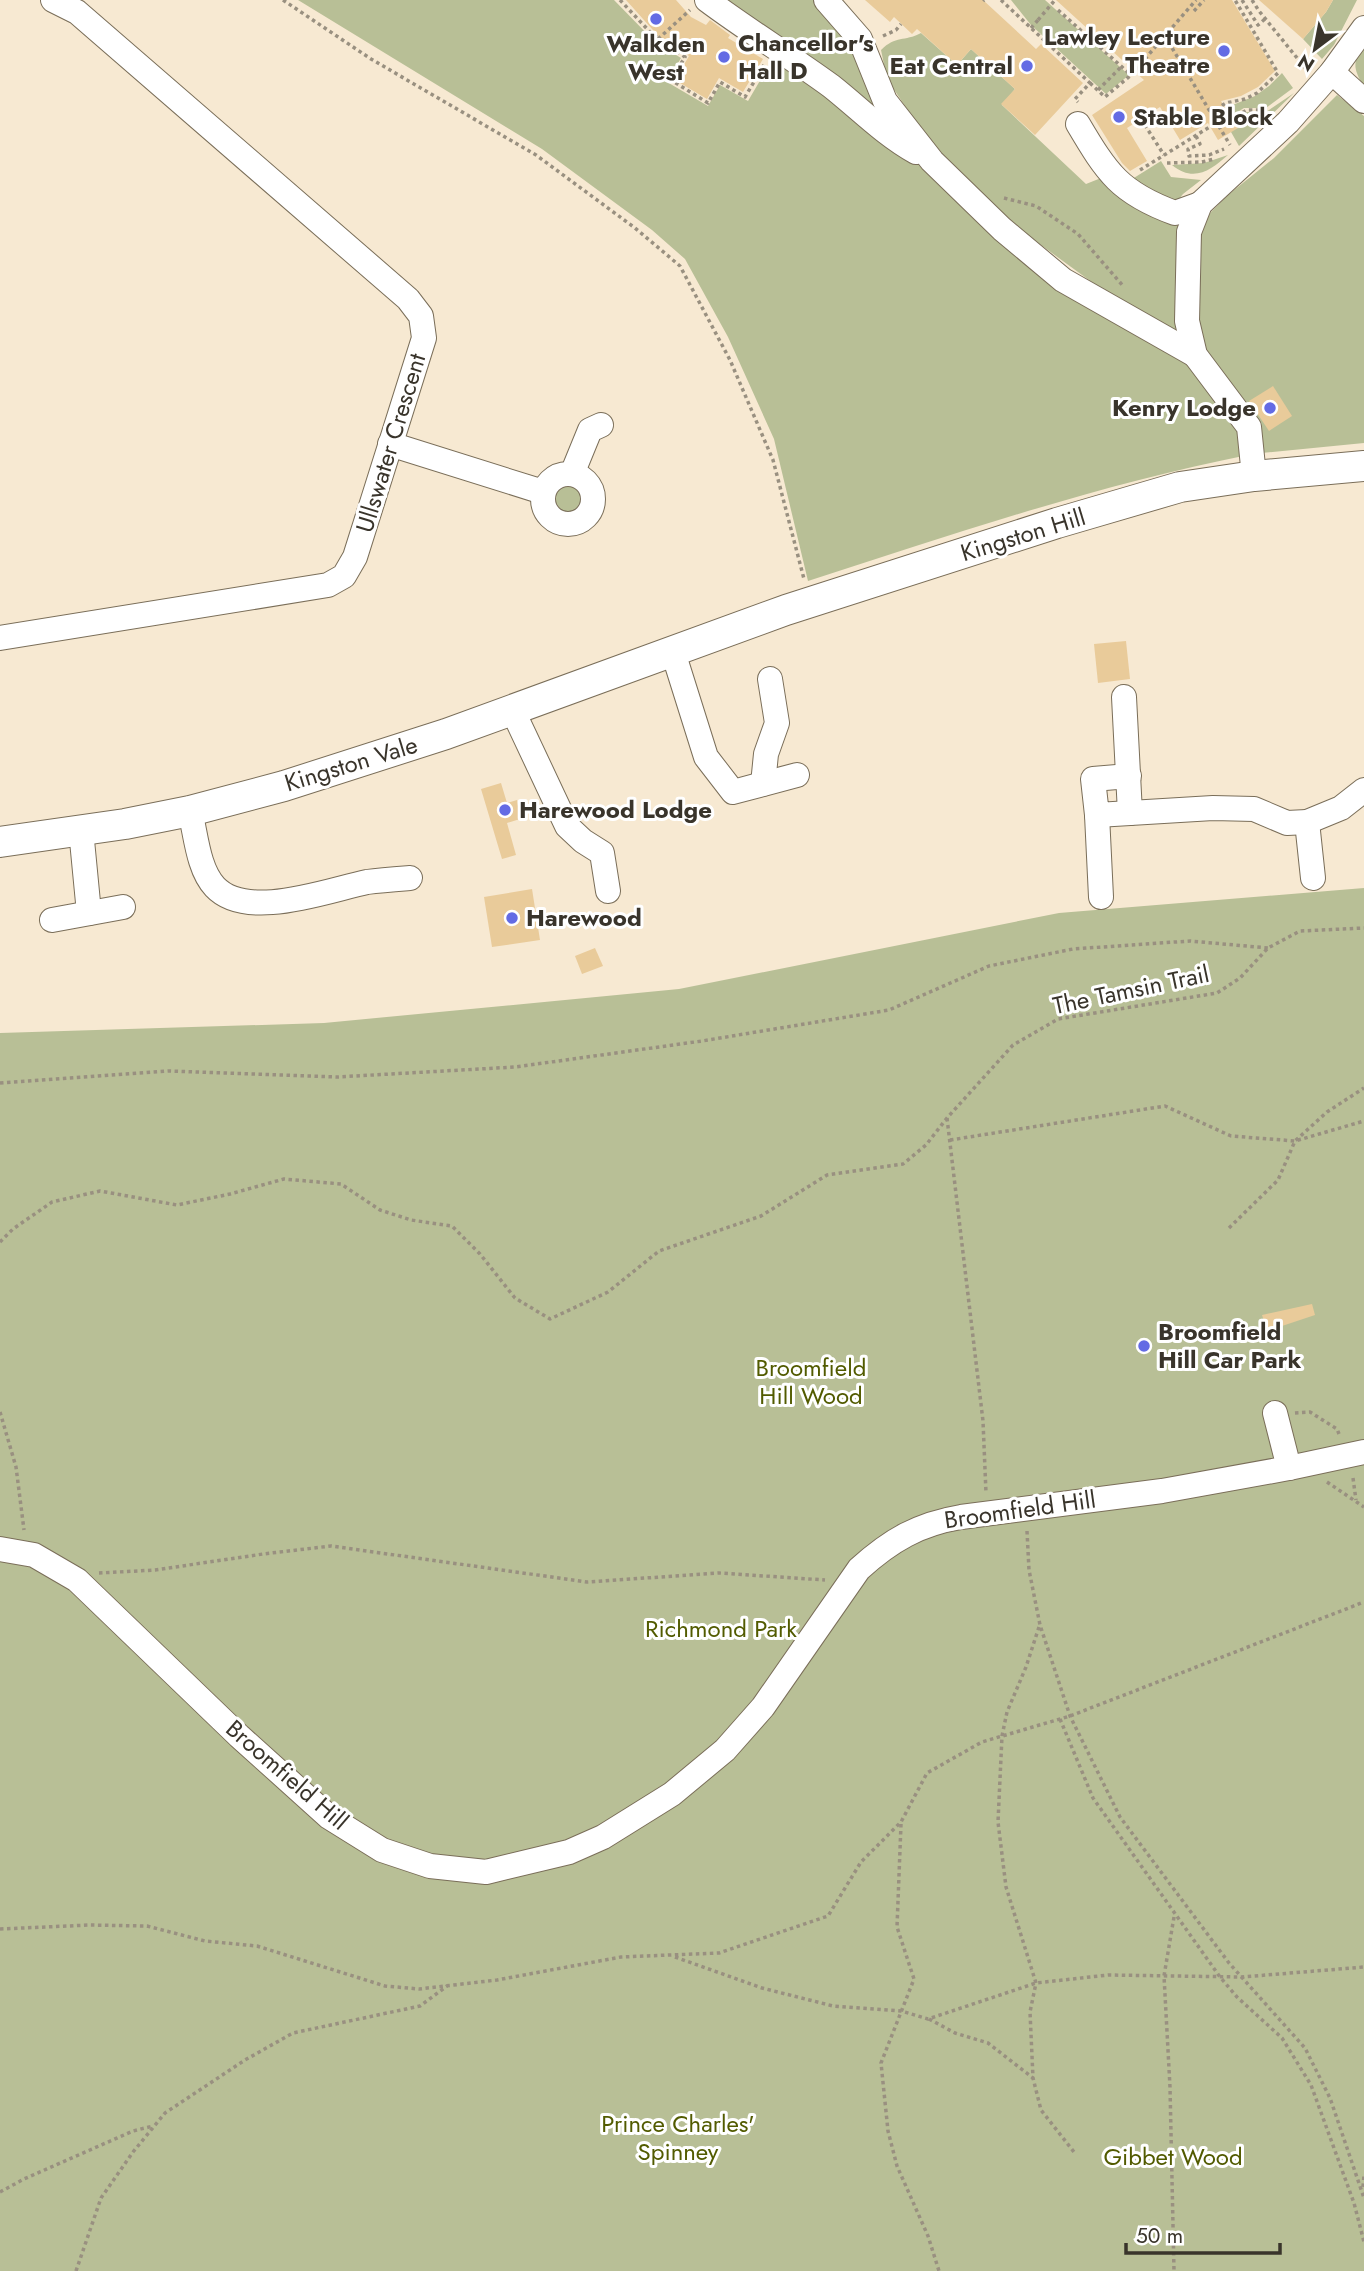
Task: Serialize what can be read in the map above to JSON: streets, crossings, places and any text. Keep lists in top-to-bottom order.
{
  "streets": {
    "main road": ["Kingston Hill", "Kingston Vale"],
    "street": ["Ullswater Crescent", "Broomfield Hill"],
    "path": ["The Tamsin Trail"]
  },
  "crossings": [
    ["Kingston Hill", "Kingston Vale"]
  ],
  "parks": [
    "Broomfield Hill Wood",
    "Richmond Park",
    "Prince Charles' Spinney",
    "Gibbet Wood"
  ],
  "places": [
    "Walkden West",
    "Lawley Lecture Theatre",
    "Chancellor's Hall D",
    "Eat Central",
    "Stable Block",
    "Kenry Lodge",
    "Harewood Lodge",
    "Harewood",
    "Broomfield Hill Car Park"
  ],
  "scale_bar": "50 m",
  "north": "bottom left"
}
